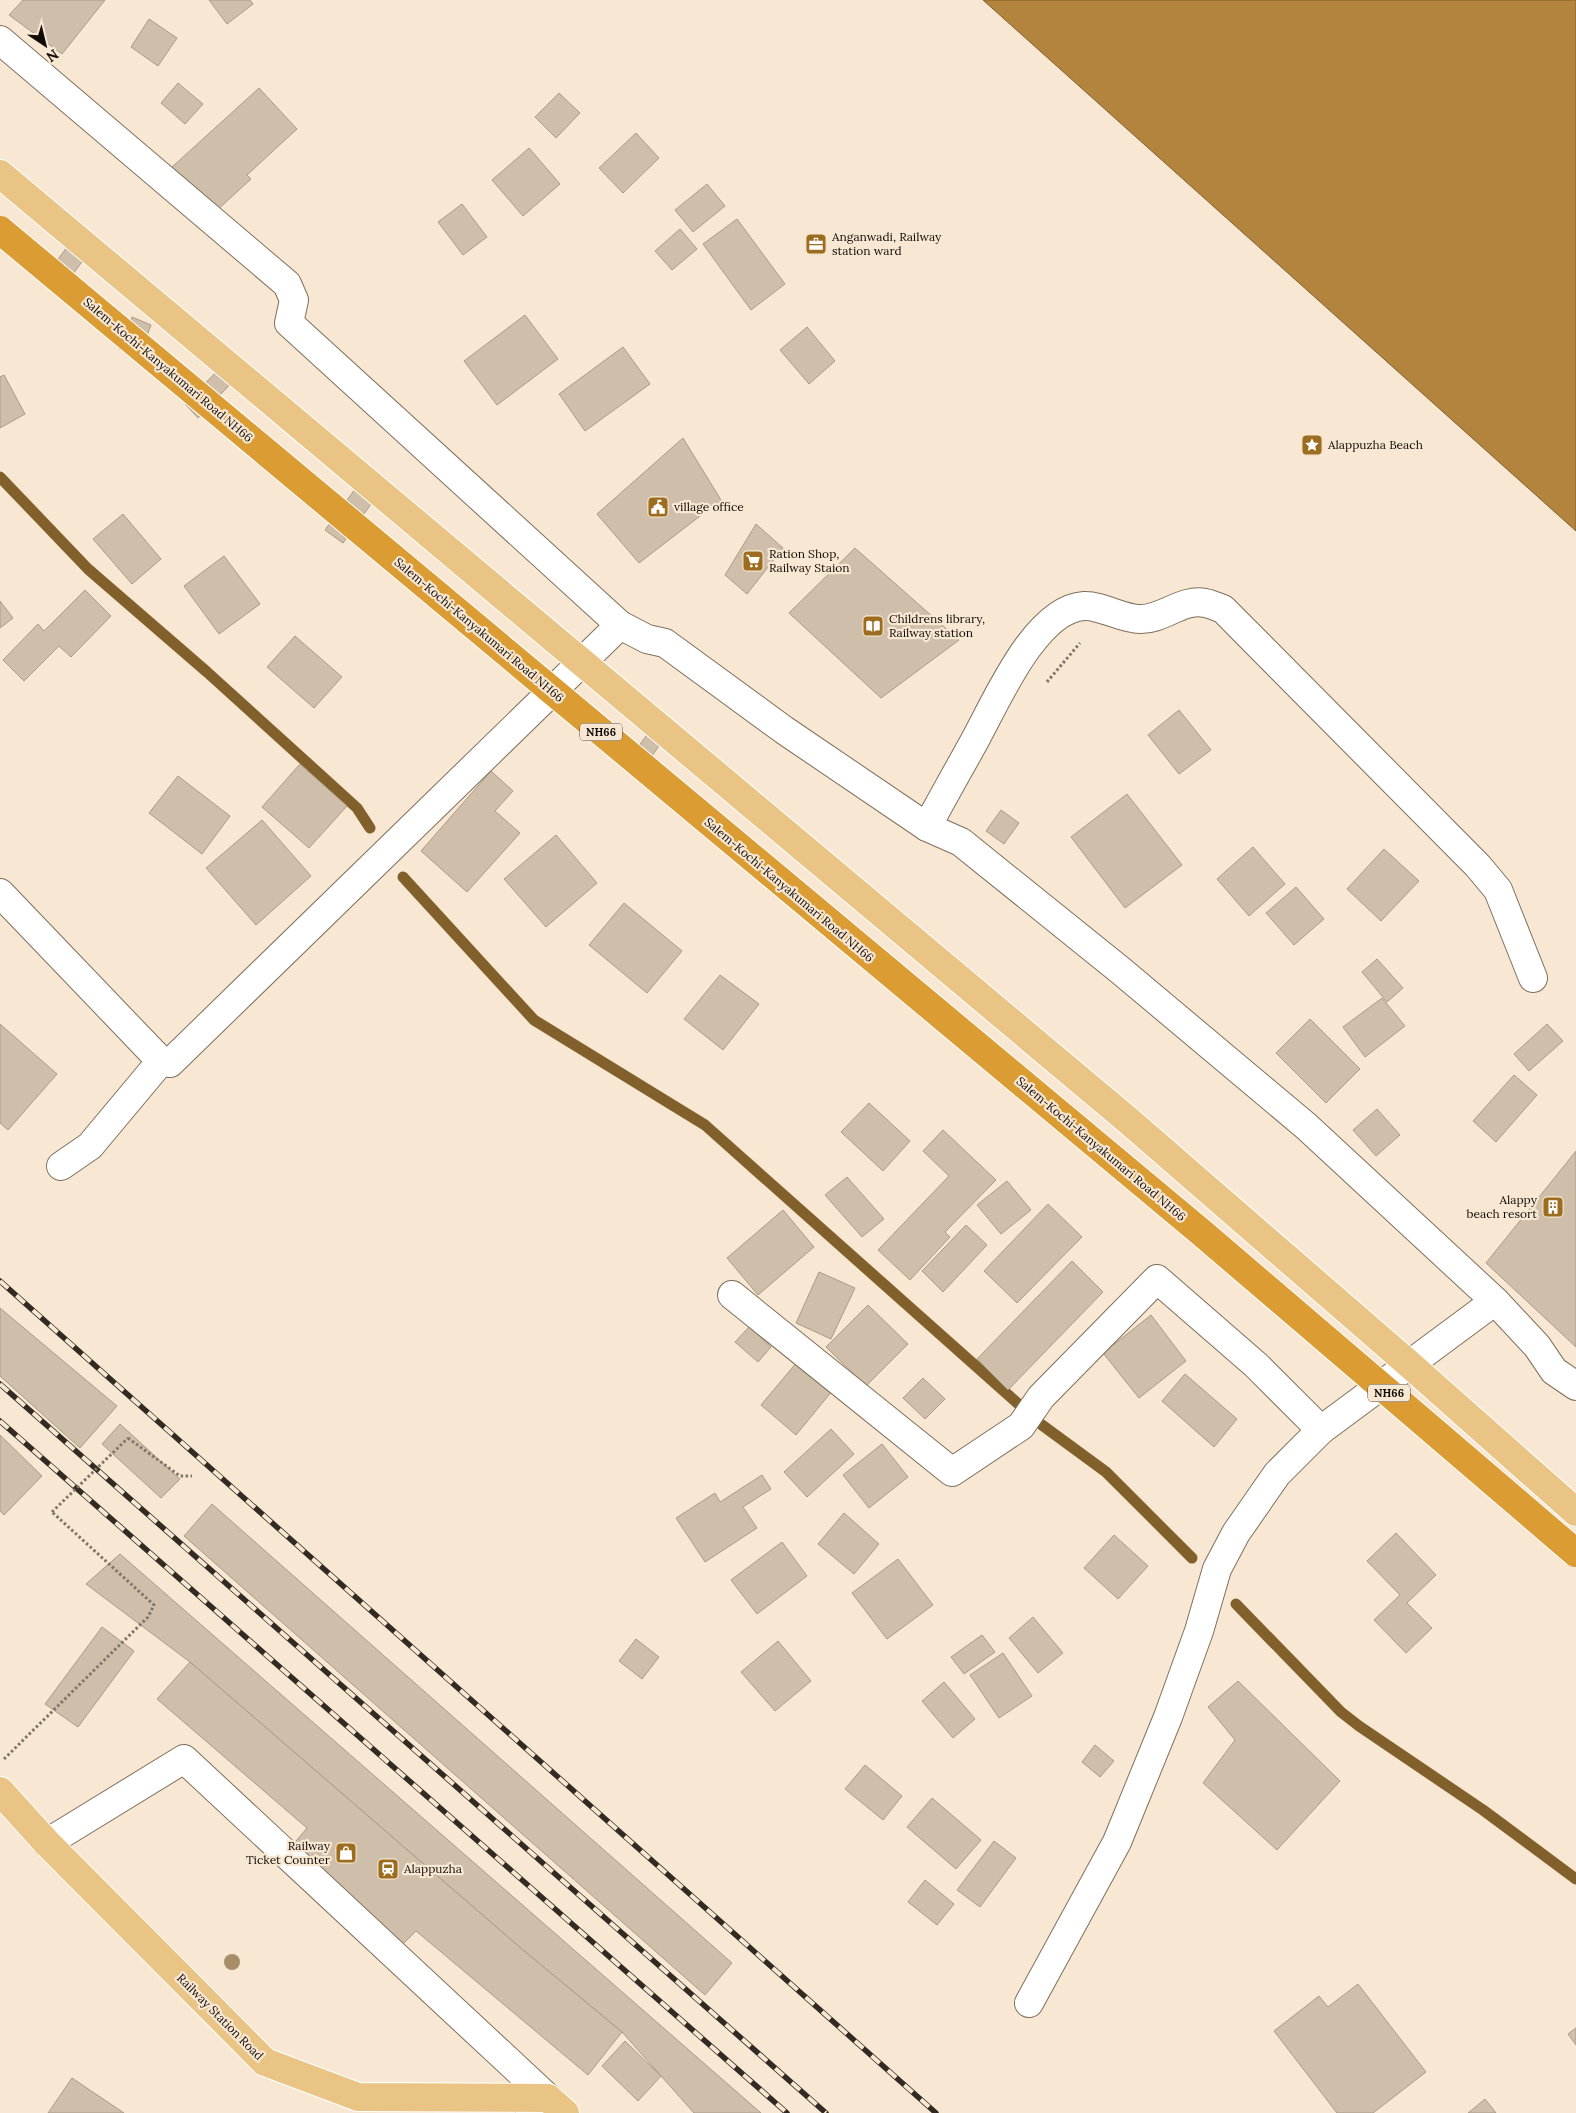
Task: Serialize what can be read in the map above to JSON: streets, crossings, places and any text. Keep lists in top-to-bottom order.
{
  "streets": {
    "highway": ["Salem-Kochi-Kanyakumari Road NH66", "NH66"],
    "main road": ["Railway Station Road"]
  },
  "places": {
    "office": ["Anganwadi, Railway station ward"],
    "place": ["Alappuzha Beach"],
    "public building": ["village office"],
    "supermarket": ["Ration Shop, Railway Staion"],
    "library": ["Childrens library, Railway station"],
    "building": ["Alappy beach resort"],
    "shop": ["Railway Ticket Counter"],
    "station": ["Alappuzha"]
  },
  "north": "bottom right"
}
